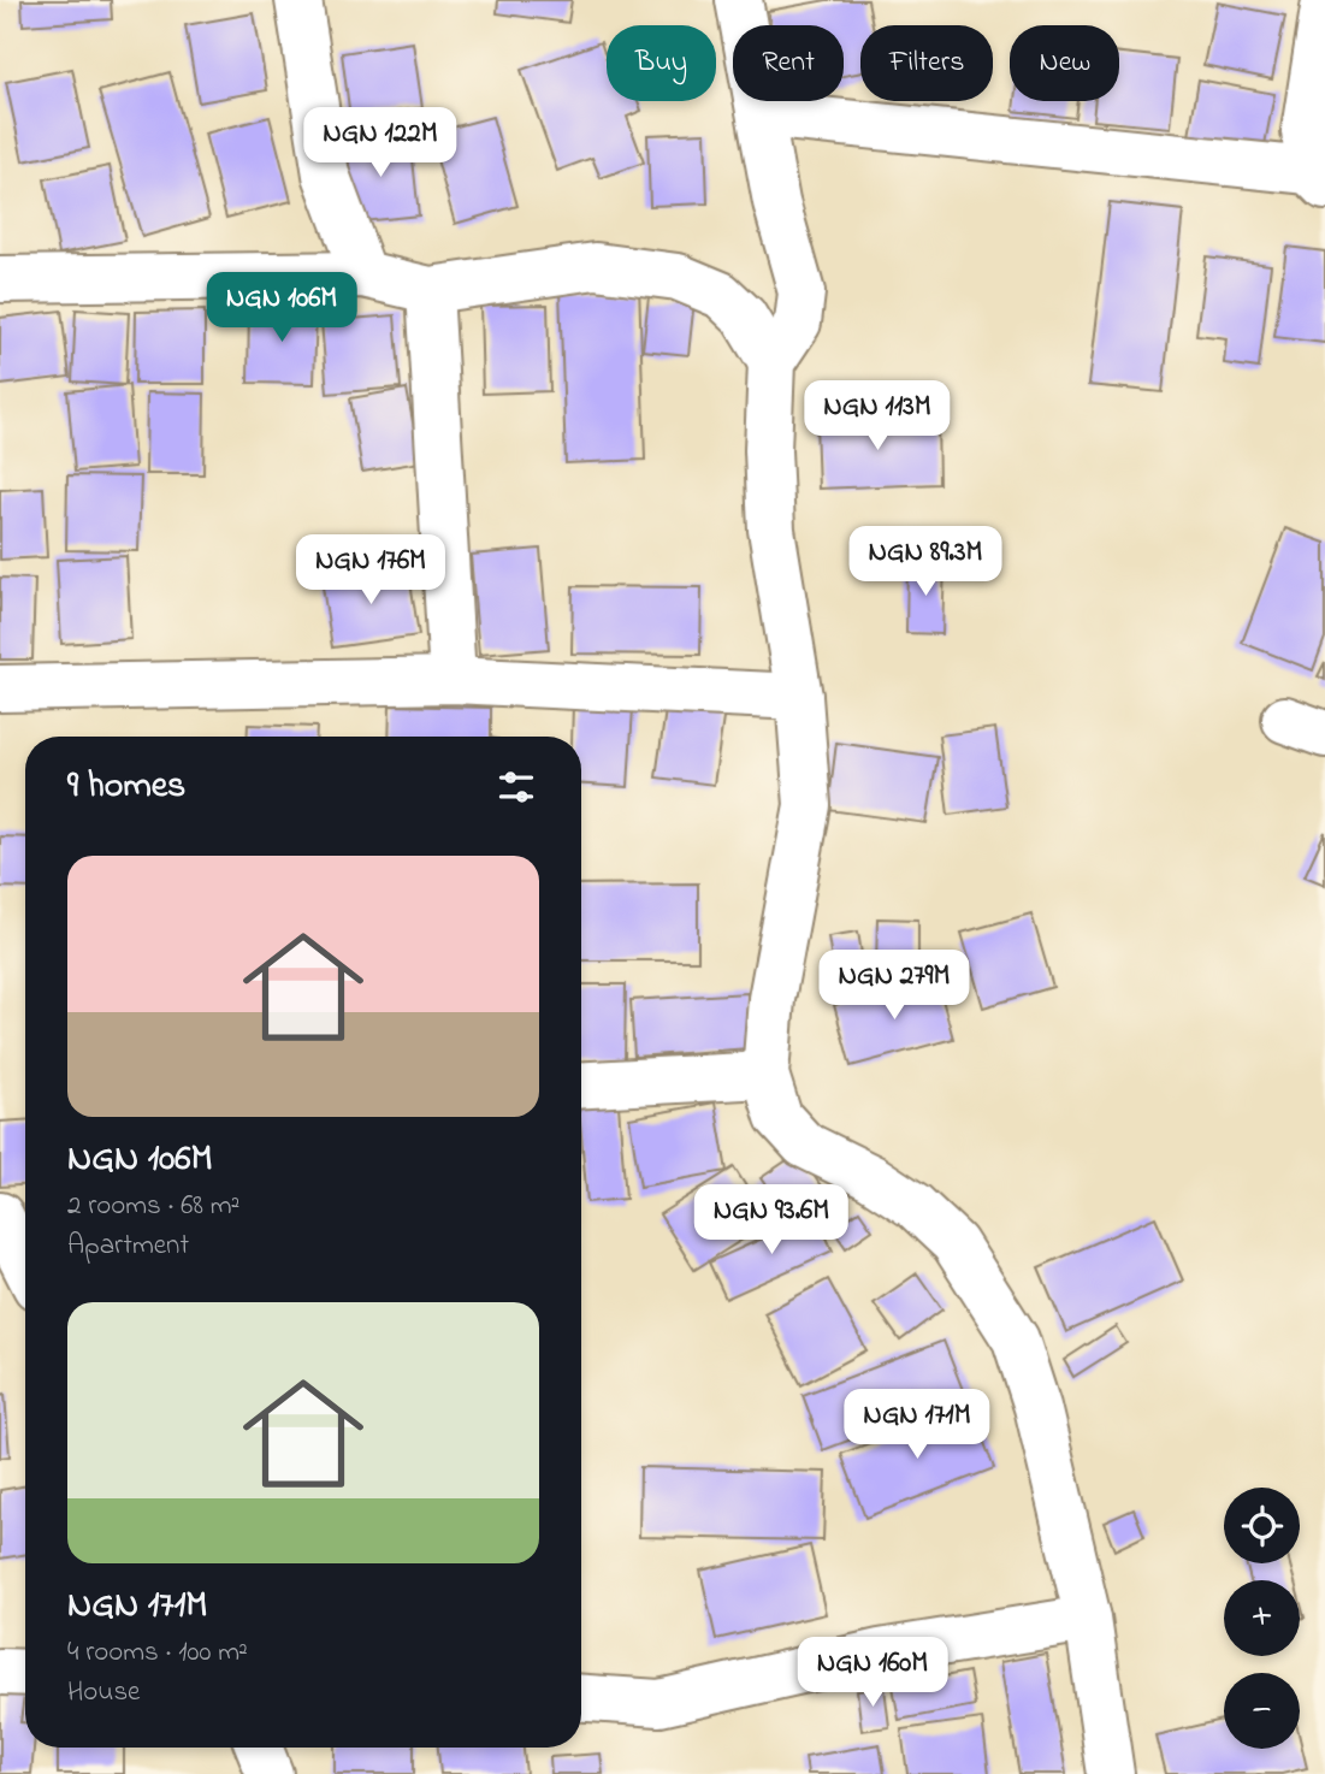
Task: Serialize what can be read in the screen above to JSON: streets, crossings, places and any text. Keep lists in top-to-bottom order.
{
  "page": {
    "chip": [
      "Buy",
      "Rent",
      "Filters",
      "New"
    ],
    "price": [
      "NGN 122M",
      "NGN 106M",
      "NGN 113M",
      "NGN 89.3M",
      "NGN 176M",
      "NGN 279M",
      "NGN 93.6M",
      "NGN 171M",
      "NGN 160M"
    ],
    "heading": "9 homes",
    "list": [
      {
        "name": "NGN 106M",
        "note": "2 rooms · 68 m² · Apartment"
      },
      {
        "name": "NGN 171M",
        "note": "4 rooms · 100 m² · House"
      }
    ],
    "map_buttons": ["+", "−"]
  }
}
